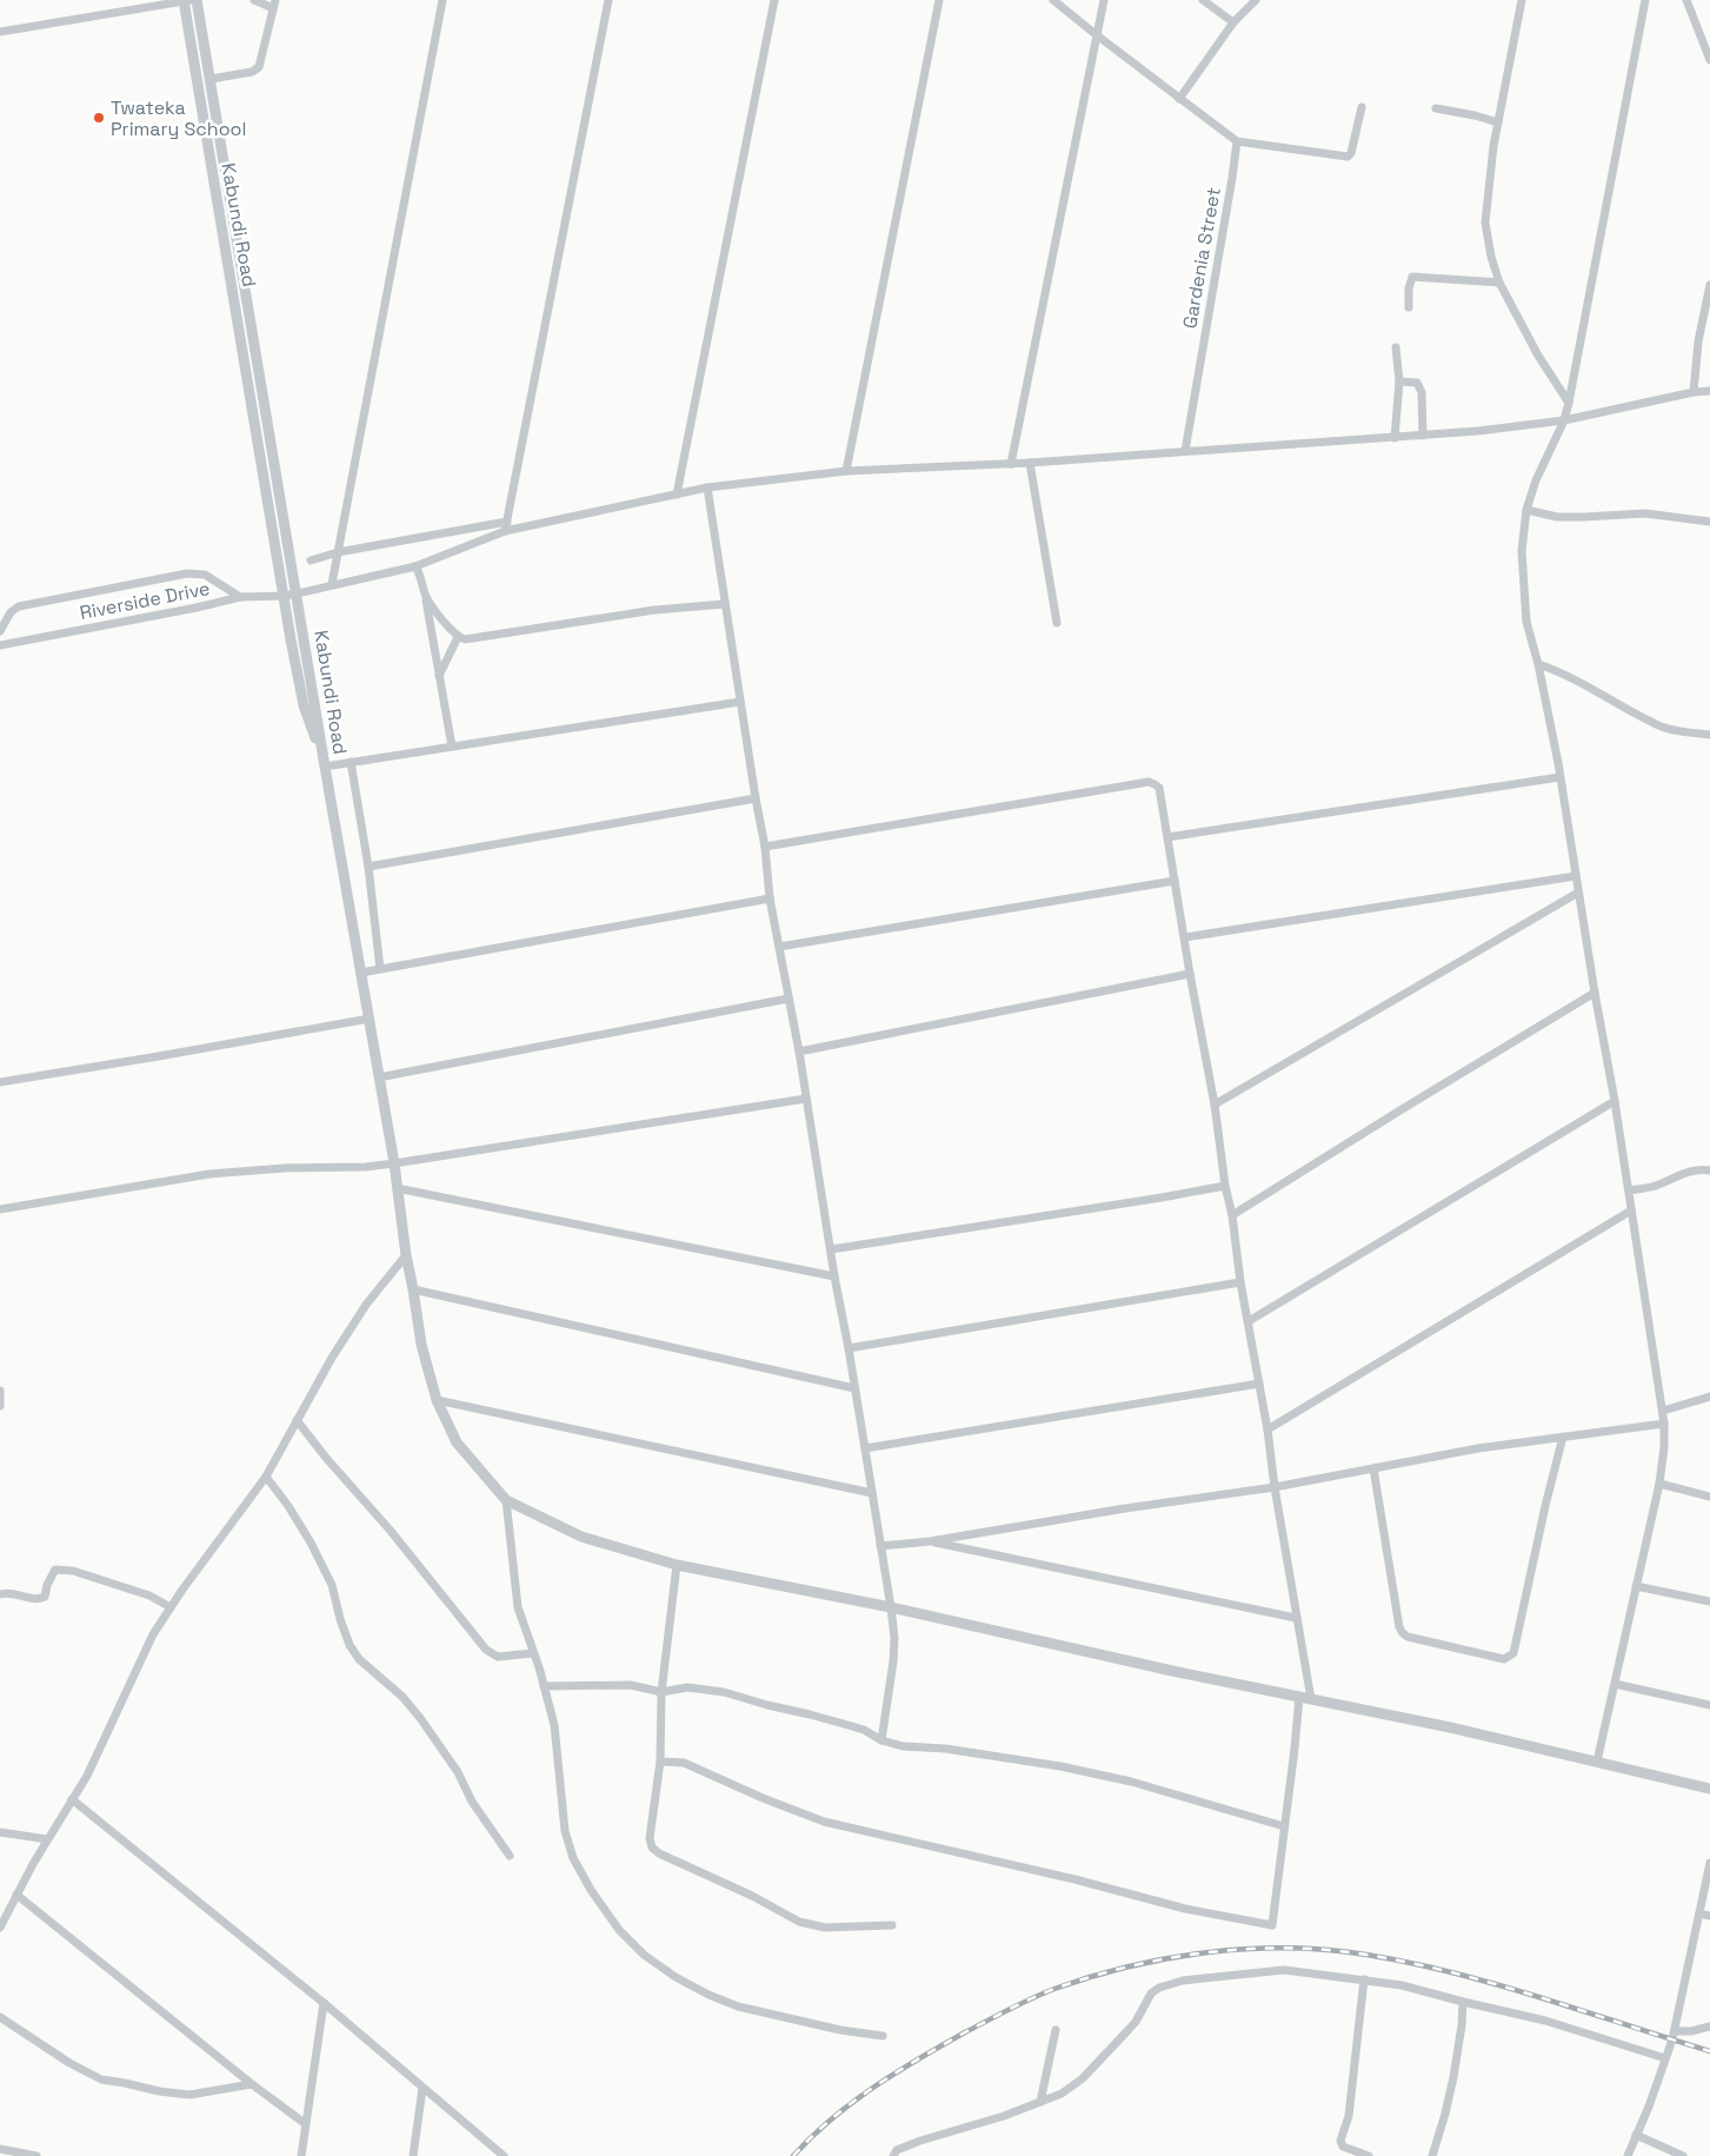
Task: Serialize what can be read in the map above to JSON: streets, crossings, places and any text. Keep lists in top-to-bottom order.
{
  "streets": {
    "street": ["Kabundi Road", "Gardenia Street", "Riverside Drive"]
  },
  "crossings": [
    ["Kabundi Road", "Riverside Drive"],
    ["Gardenia Street", "Riverside Drive"]
  ],
  "places": ["Twateka Primary School"]
}
